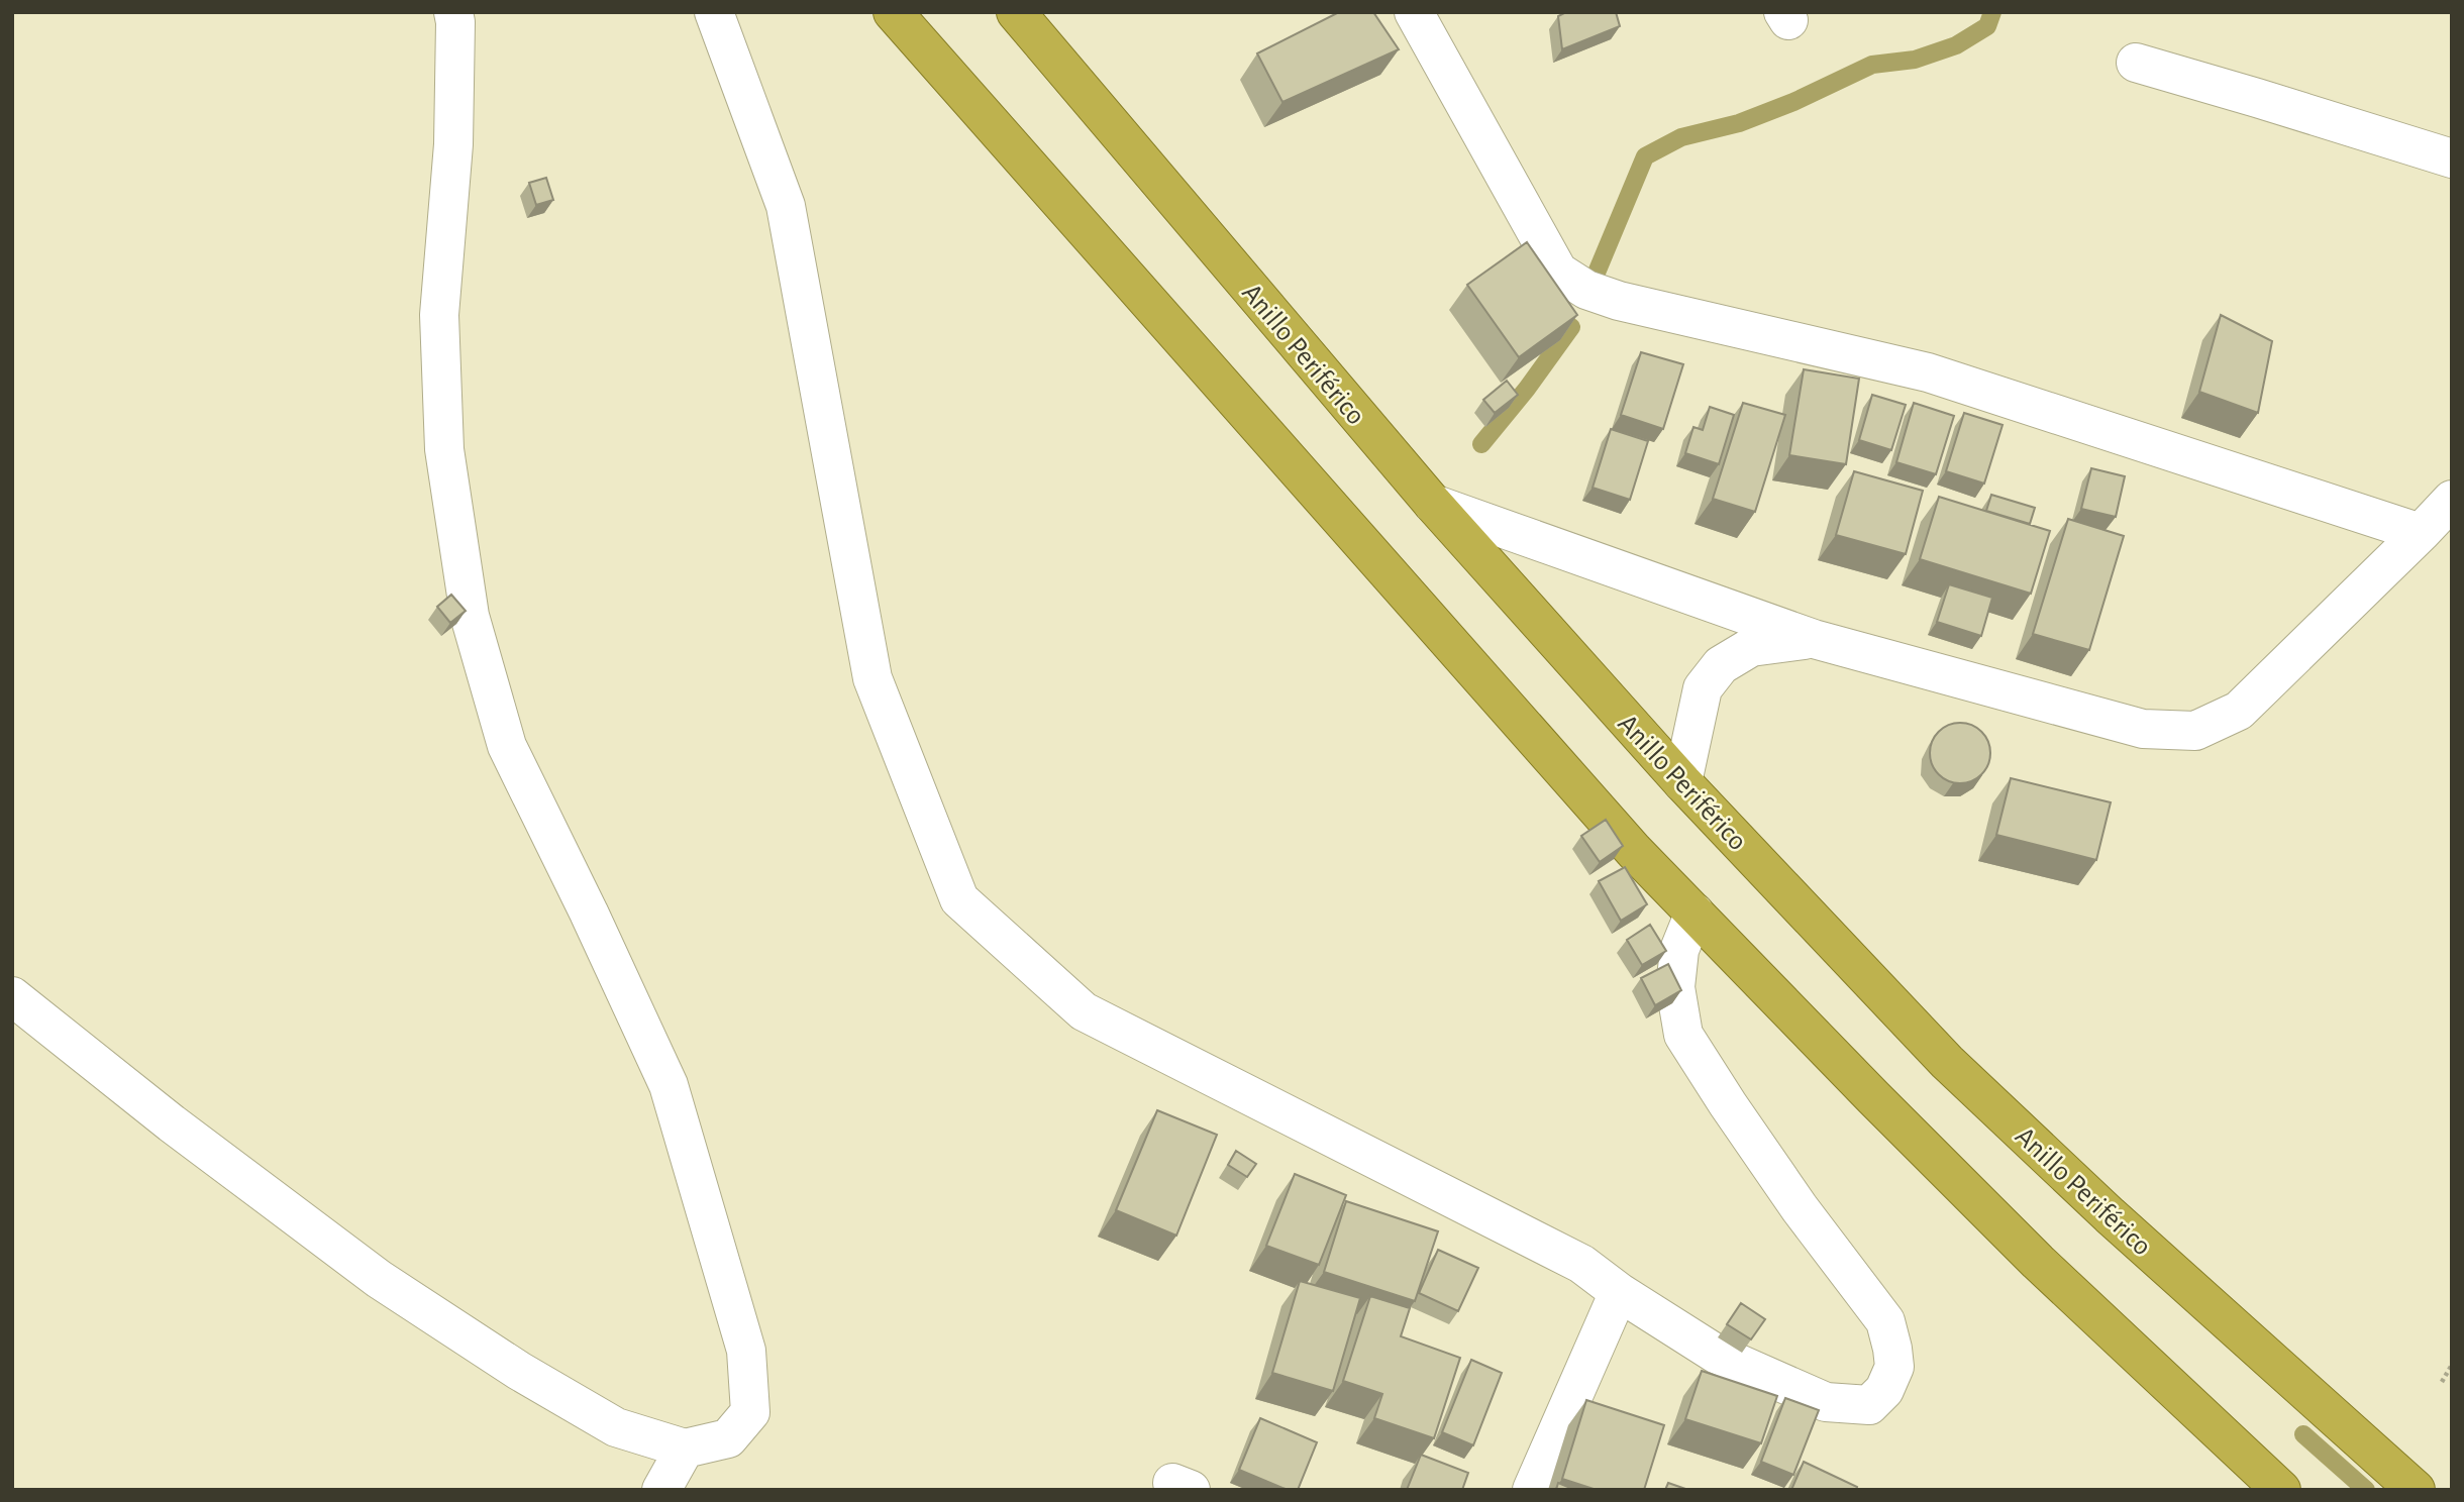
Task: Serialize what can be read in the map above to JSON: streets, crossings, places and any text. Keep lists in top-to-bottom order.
{
  "streets": {
    "highway": ["Anillo Periférico"]
  }
}
